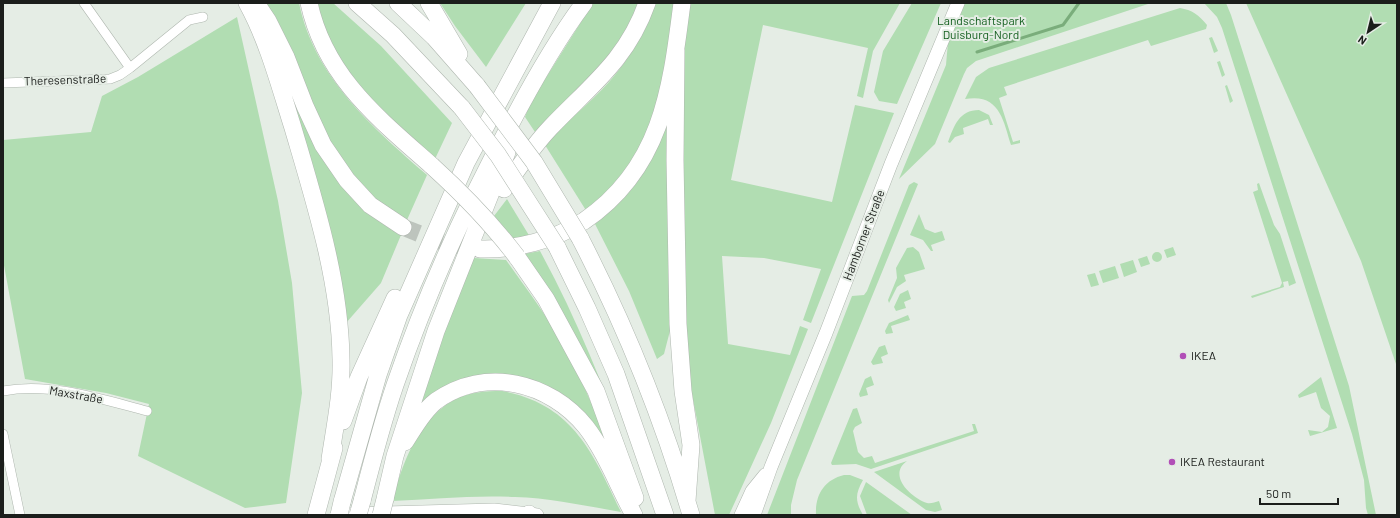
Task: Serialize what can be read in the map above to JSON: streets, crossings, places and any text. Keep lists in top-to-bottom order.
{
  "streets": {
    "street": ["Theresenstraße", "Hamborner Straße", "Maxstraße"]
  },
  "parks": ["Landschaftspark Duisburg-Nord"],
  "places": ["IKEA", "IKEA Restaurant"],
  "scale_bar": "50 m",
  "north": "bottom left"
}
